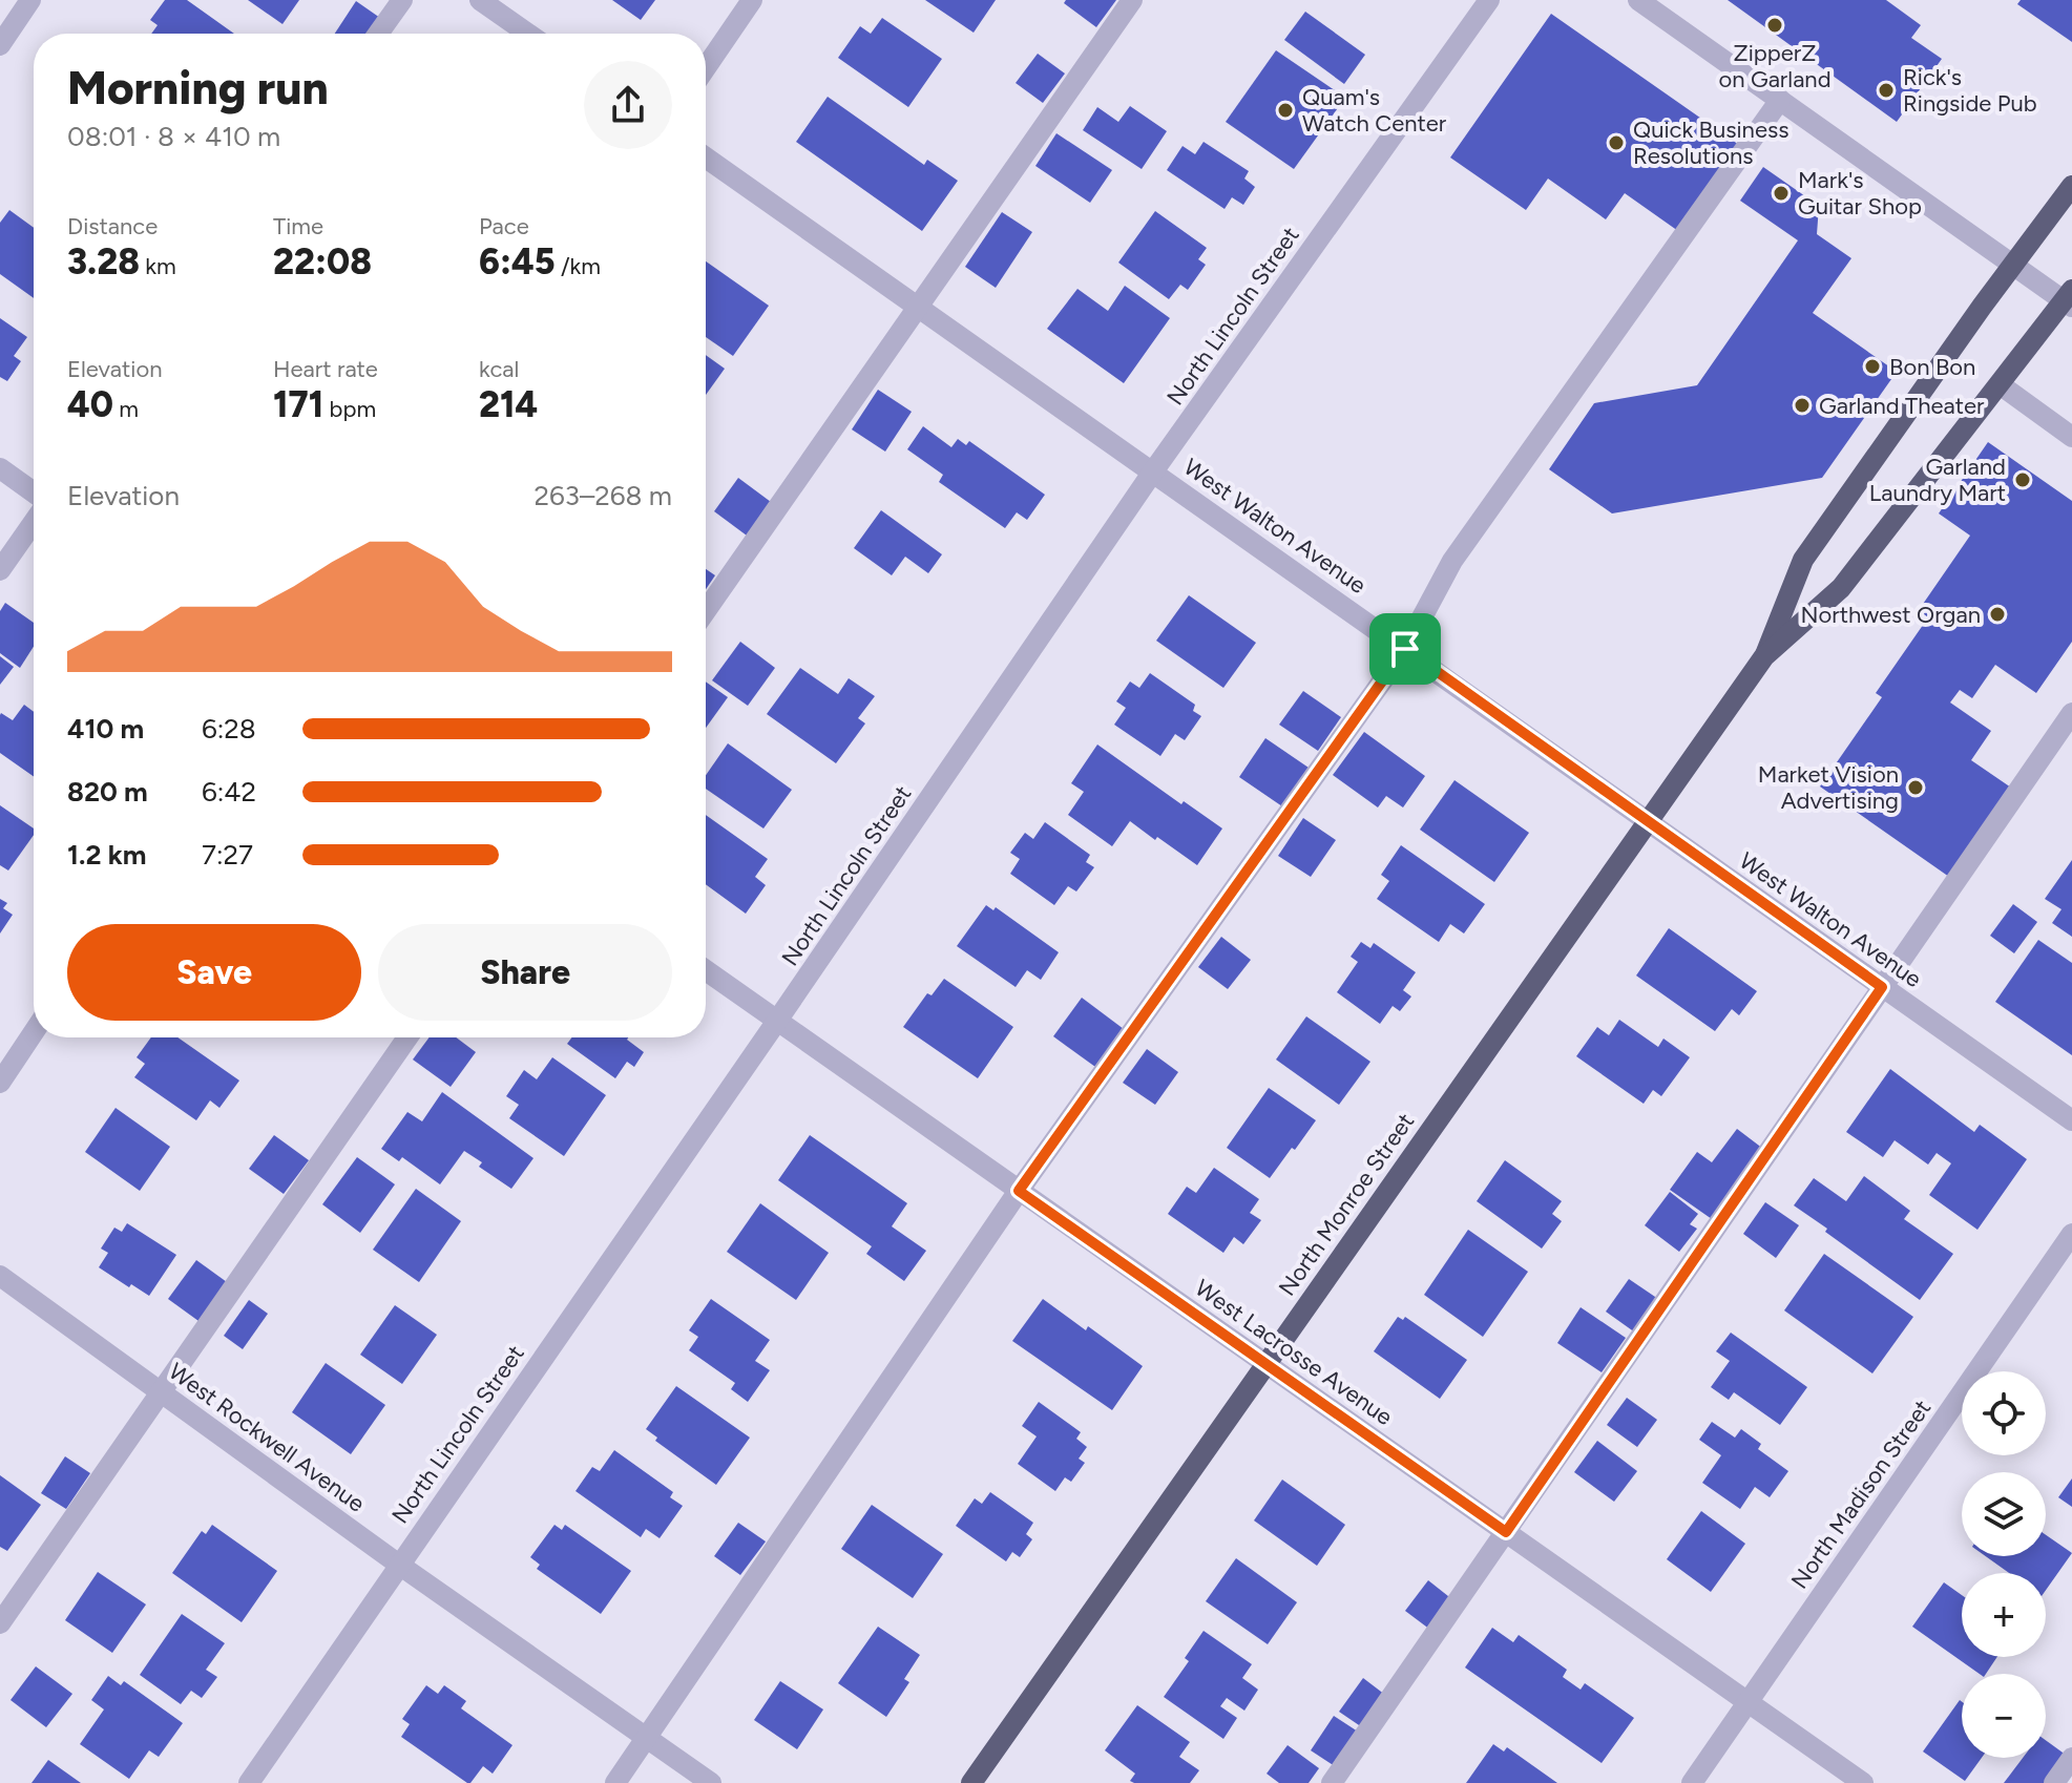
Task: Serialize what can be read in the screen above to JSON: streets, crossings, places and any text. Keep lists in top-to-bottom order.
{
  "streets": {
    "main road": ["North Monroe Street"],
    "street": [
      "North Lincoln Street",
      "West Walton Avenue",
      "West Lacrosse Avenue",
      "West Rockwell Avenue",
      "North Madison Street"
    ]
  },
  "crossings": [
    ["North Lincoln Street", "West Walton Avenue"],
    ["North Lincoln Street", "West Lacrosse Avenue"],
    ["North Lincoln Street", "West Rockwell Avenue"],
    ["West Walton Avenue", "North Monroe Street"],
    ["North Monroe Street", "West Lacrosse Avenue"],
    ["West Lacrosse Avenue", "North Madison Street"]
  ],
  "places": [
    "ZipperZ on Garland",
    "Rick's Ringside Pub",
    "Quam's Watch Center",
    "Quick Business Resolutions",
    "Mark's Guitar Shop",
    "Bon Bon",
    "Garland Theater",
    "Garland Laundry Mart",
    "Northwest Organ",
    "Market Vision Advertising"
  ],
  "page": {
    "heading": ["Morning run", "08:01 · 8 × 410 m"],
    "stats": [
      ["Distance", "3.28 km"],
      ["Time", "22:08"],
      ["Pace", "6:45 /km"],
      ["Elevation", "40 m"],
      ["Heart rate", "171 bpm"],
      ["kcal", "214"]
    ],
    "chart": ["Elevation", "263–268 m"],
    "list": [
      {
        "name": "410 m",
        "note": "6:28"
      },
      {
        "name": "820 m",
        "note": "6:42"
      },
      {
        "name": "1.2 km",
        "note": "7:27"
      }
    ],
    "buttons": ["Save", "Share"],
    "map_buttons": ["+", "−"]
  }
}
